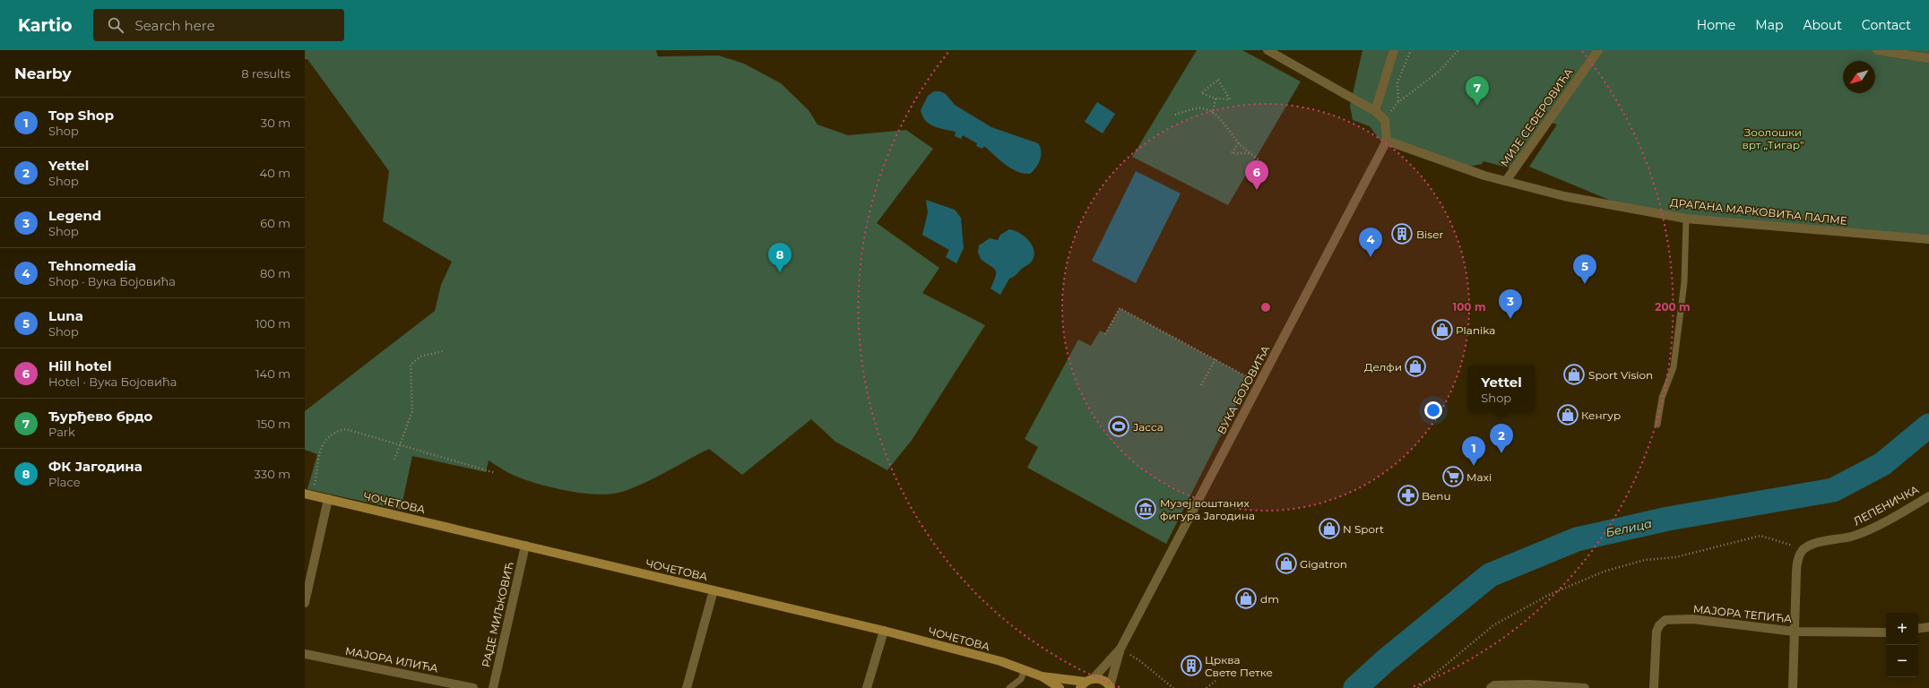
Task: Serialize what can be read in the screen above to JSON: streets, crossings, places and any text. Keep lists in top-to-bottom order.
{
  "streets": {
    "street": [
      "МИЈЕ СЕФЕРОВИЋА",
      "ДРАГАНА МАРКОВИЋА ПАЛМЕ",
      "ВУКА БОЈОВИЋА",
      "ЧОЧЕТОВА",
      "ЛЕПЕНИЧКА",
      "МАЈОРА ТЕПИЋА",
      "РАДЕ МИЉКОВИЋ",
      "МАЈОРА ИЛИЋА"
    ]
  },
  "crossings": [
    ["МИЈЕ СЕФЕРОВИЋА", "ДРАГАНА МАРКОВИЋА ПАЛМЕ"],
    ["ДРАГАНА МАРКОВИЋА ПАЛМЕ", "ВУКА БОЈОВИЋА"],
    ["ВУКА БОЈОВИЋА", "ЧОЧЕТОВА"],
    ["ЧОЧЕТОВА", "РАДЕ МИЉКОВИЋ"]
  ],
  "water": ["Белица"],
  "parks": ["Зоолошки врт „Тигар”"],
  "places": {
    "building": ["Biser", "Црква Свете Петке"],
    "shop": [
      "Planika",
      "Делфи",
      "Sport Vision",
      "Кенгур",
      "N Sport",
      "Gigatron",
      "dm"
    ],
    "sports": ["Јасса"],
    "supermarket": ["Maxi"],
    "pharmacy": ["Benu"],
    "museum": ["Музеј воштаних фигура Јагодина"]
  },
  "north": "bottom left",
  "page": {
    "header": "Kartio",
    "search": "Search here",
    "nav": [
      "Home",
      "Map",
      "About",
      "Contact"
    ],
    "heading": ["Nearby", "8 results"],
    "pins": [
      "7",
      "6",
      "4",
      "8",
      "5",
      "3",
      "2",
      "1"
    ],
    "list": [
      {
        "mark": "1",
        "name": "Top Shop",
        "note": "Shop",
        "value": "30 m"
      },
      {
        "mark": "2",
        "name": "Yettel",
        "note": "Shop",
        "value": "40 m"
      },
      {
        "mark": "3",
        "name": "Legend",
        "note": "Shop",
        "value": "60 m"
      },
      {
        "mark": "4",
        "name": "Tehnomedia",
        "note": "Shop · Вука Бојовића",
        "value": "80 m"
      },
      {
        "mark": "5",
        "name": "Luna",
        "note": "Shop",
        "value": "100 m"
      },
      {
        "mark": "6",
        "name": "Hill hotel",
        "note": "Hotel · Вука Бојовића",
        "value": "140 m"
      },
      {
        "mark": "7",
        "name": "Ђурђево брдо",
        "note": "Park",
        "value": "150 m"
      },
      {
        "mark": "8",
        "name": "ФК Јагодина",
        "note": "Place",
        "value": "330 m"
      }
    ],
    "popup": ["Yettel", "Shop"],
    "map_buttons": ["+", "−"]
  },
  "rings": ["100 m", "200 m"]
}
